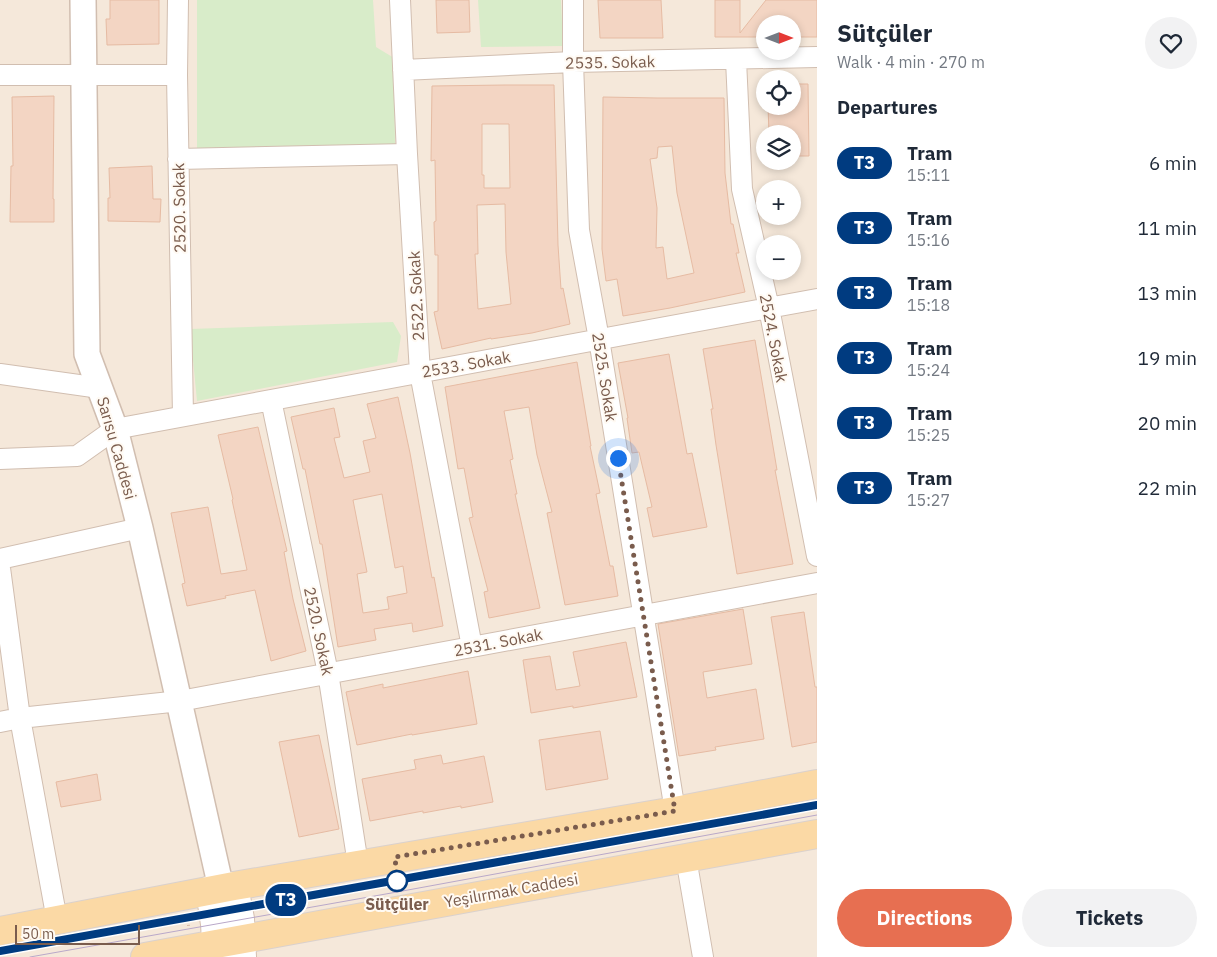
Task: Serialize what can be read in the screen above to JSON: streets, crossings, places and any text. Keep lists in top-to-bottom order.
{
  "streets": {
    "main road": ["Yeşilırmak Caddesi"],
    "street": [
      "2535. Sokak",
      "2520. Sokak",
      "2522. Sokak",
      "2524. Sokak",
      "2533. Sokak",
      "2525. Sokak",
      "Sarısu Caddesi",
      "2531. Sokak"
    ]
  },
  "crossings": [
    ["2535. Sokak", "2522. Sokak"],
    ["2535. Sokak", "2524. Sokak"],
    ["2535. Sokak", "2525. Sokak"],
    ["2520. Sokak", "2533. Sokak"],
    ["2520. Sokak", "2531. Sokak"],
    ["2522. Sokak", "2533. Sokak"],
    ["2522. Sokak", "2531. Sokak"],
    ["2524. Sokak", "2533. Sokak"],
    ["2533. Sokak", "2525. Sokak"],
    ["2533. Sokak", "Sarısu Caddesi"],
    ["2525. Sokak", "2531. Sokak"],
    ["Sarısu Caddesi", "2531. Sokak"]
  ],
  "places": ["Sütçüler"],
  "lines": ["tram line T3"],
  "scale_bar": "50 m",
  "north": "right",
  "page": {
    "on_map": "T3",
    "heading": [
      ["Sütçüler", "Walk · 4 min · 270 m"],
      "Departures"
    ],
    "map_buttons": ["+", "−"],
    "list": [
      {
        "mark": "T3",
        "name": "Tram",
        "note": "15:11",
        "value": "6 min"
      },
      {
        "mark": "T3",
        "name": "Tram",
        "note": "15:16",
        "value": "11 min"
      },
      {
        "mark": "T3",
        "name": "Tram",
        "note": "15:18",
        "value": "13 min"
      },
      {
        "mark": "T3",
        "name": "Tram",
        "note": "15:24",
        "value": "19 min"
      },
      {
        "mark": "T3",
        "name": "Tram",
        "note": "15:25",
        "value": "20 min"
      },
      {
        "mark": "T3",
        "name": "Tram",
        "note": "15:27",
        "value": "22 min"
      }
    ],
    "buttons": ["Directions", "Tickets"],
    "scale": "50 m"
  }
}
